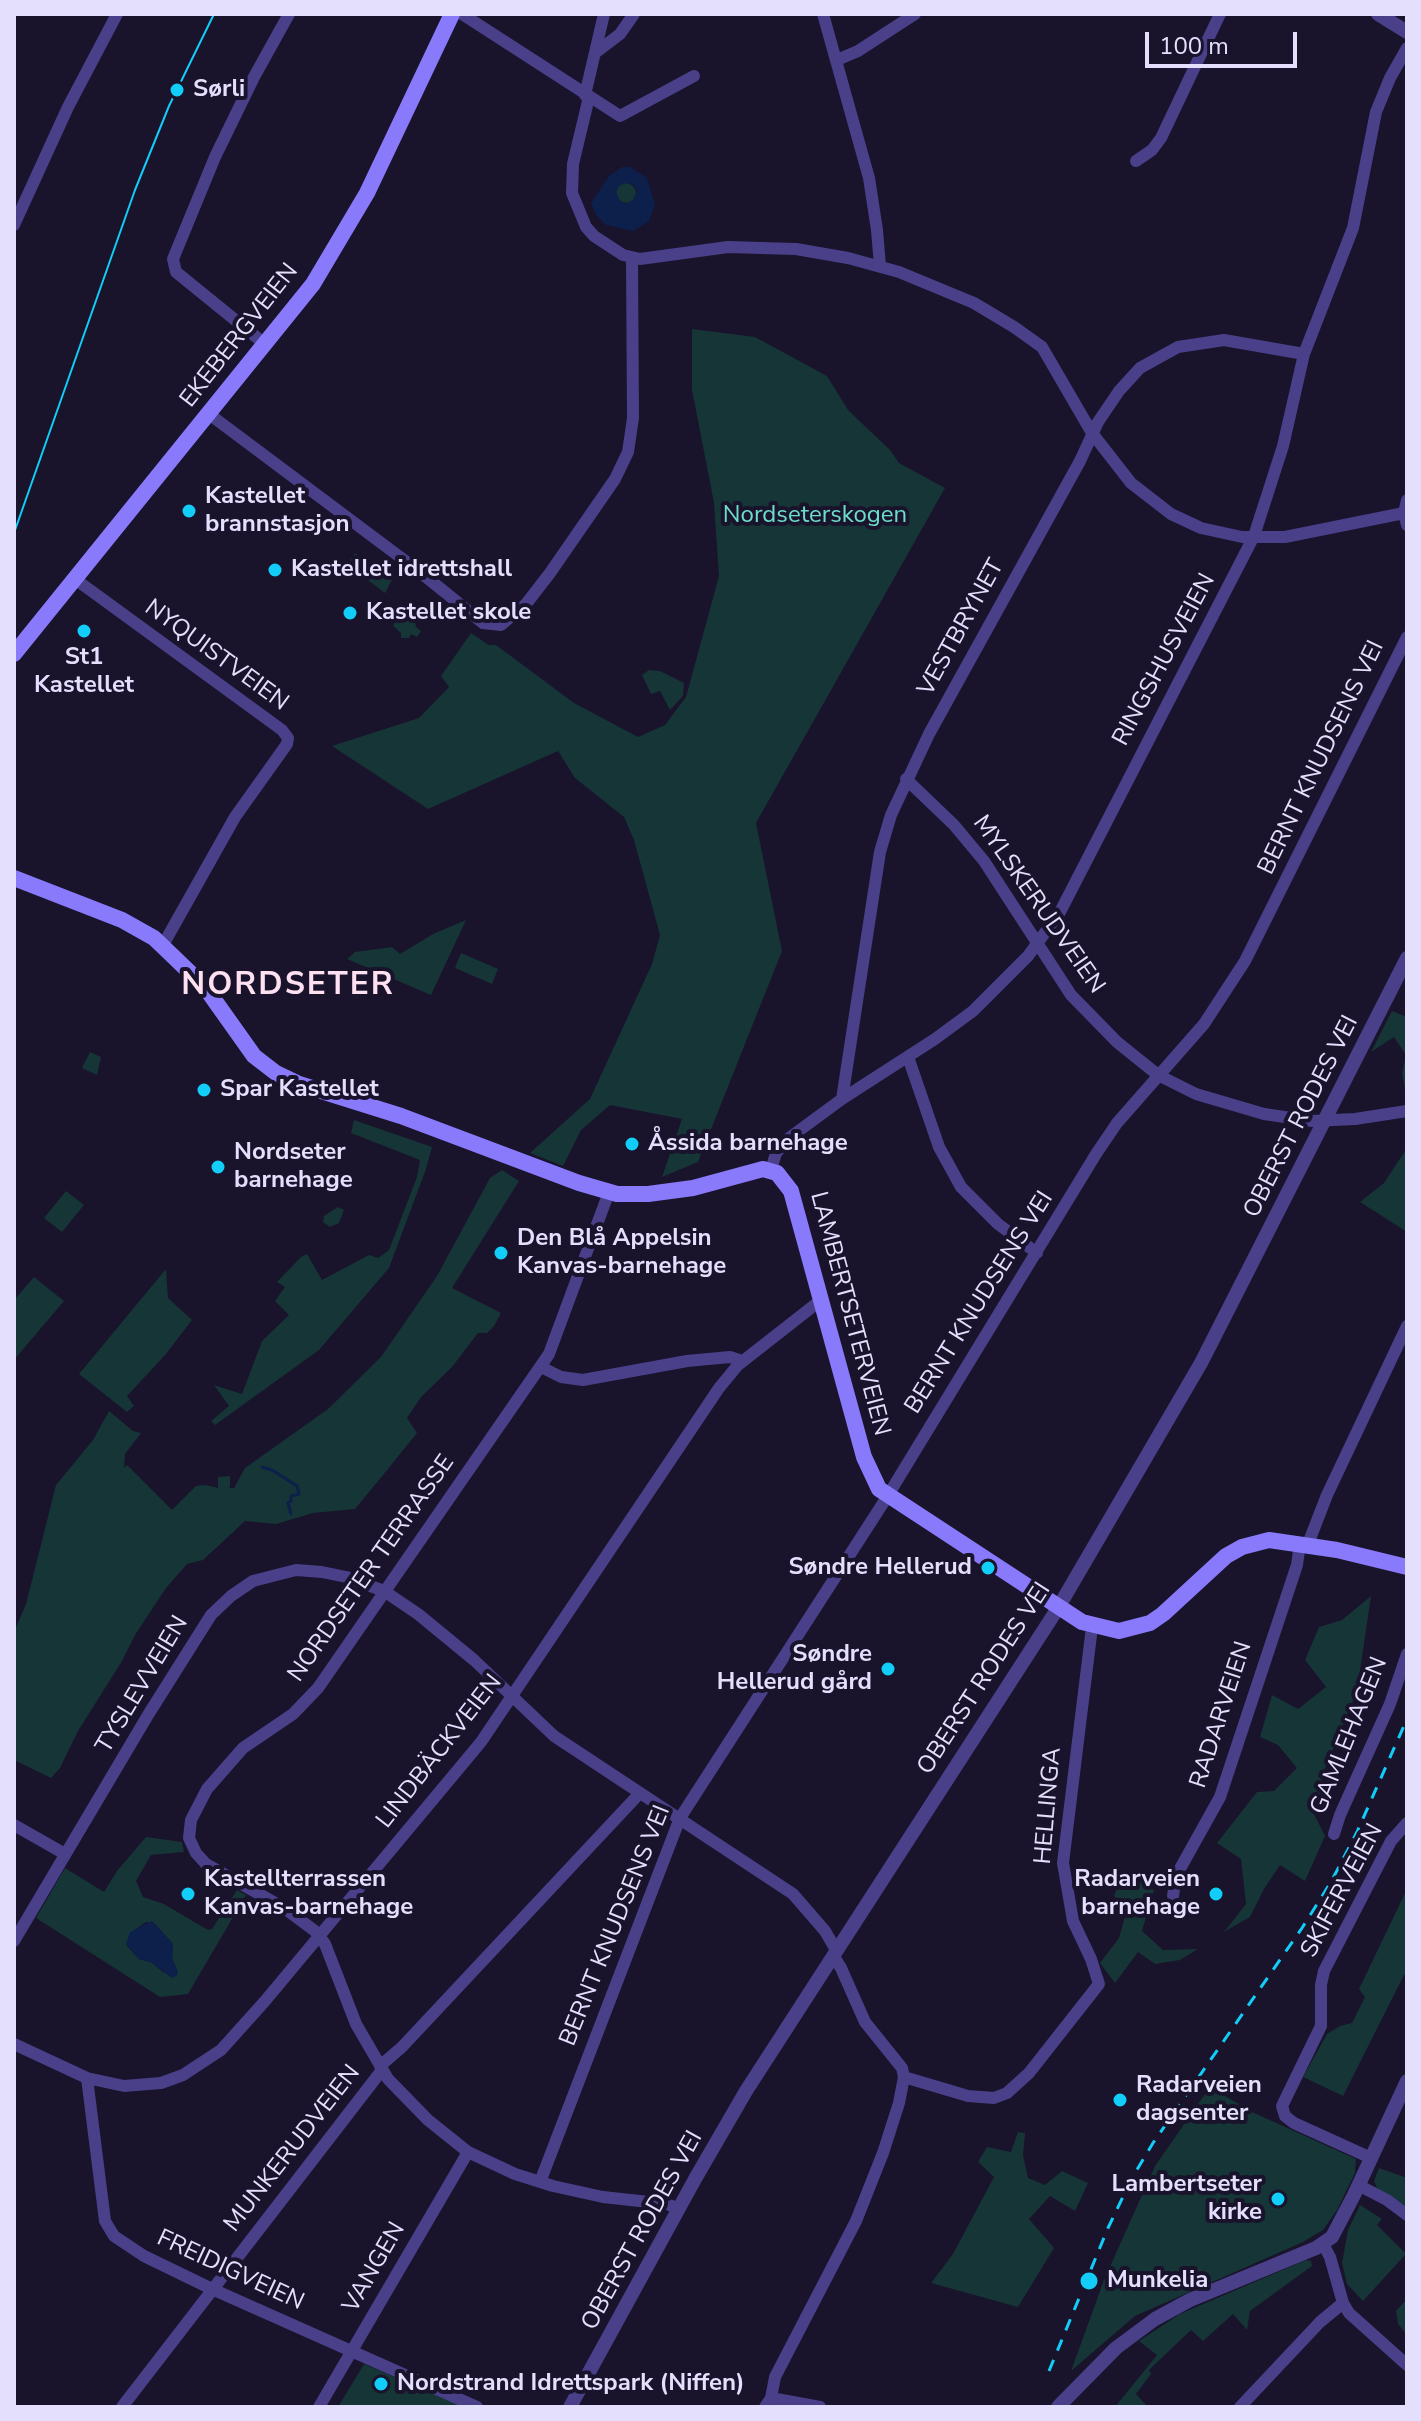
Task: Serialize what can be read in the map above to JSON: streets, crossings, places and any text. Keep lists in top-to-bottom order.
{
  "streets": {
    "main road": ["EKEBERGVEIEN", "LAMBERTSETERVEIEN"],
    "street": [
      "VESTBRYNET",
      "NYQUISTVEIEN",
      "RINGSHUSVEIEN",
      "BERNT KNUDSENS VEI",
      "MYLSKERUDVEIEN",
      "OBERST RODES VEI",
      "NORDSETER TERRASSE",
      "TYSLEVVEIEN",
      "RADARVEIEN",
      "GAMLEHAGEN",
      "LINDBÄCKVEIEN",
      "HELLINGA",
      "SKIFERVEIEN",
      "MUNKERUDVEIEN",
      "VANGEN",
      "FREIDIGVEIEN"
    ]
  },
  "crossings": [
    ["EKEBERGVEIEN", "NYQUISTVEIEN"],
    ["VESTBRYNET", "RINGSHUSVEIEN"],
    ["VESTBRYNET", "MYLSKERUDVEIEN"],
    ["RINGSHUSVEIEN", "MYLSKERUDVEIEN"],
    ["RINGSHUSVEIEN", "LAMBERTSETERVEIEN"],
    ["BERNT KNUDSENS VEI", "MYLSKERUDVEIEN"],
    ["BERNT KNUDSENS VEI", "LAMBERTSETERVEIEN"],
    ["BERNT KNUDSENS VEI", "TYSLEVVEIEN"],
    ["MYLSKERUDVEIEN", "OBERST RODES VEI"],
    ["OBERST RODES VEI", "LAMBERTSETERVEIEN"],
    ["OBERST RODES VEI", "TYSLEVVEIEN"],
    ["LAMBERTSETERVEIEN", "RADARVEIEN"],
    ["LAMBERTSETERVEIEN", "LINDBÄCKVEIEN"],
    ["LAMBERTSETERVEIEN", "HELLINGA"],
    ["NORDSETER TERRASSE", "TYSLEVVEIEN"],
    ["NORDSETER TERRASSE", "LINDBÄCKVEIEN"],
    ["TYSLEVVEIEN", "LINDBÄCKVEIEN"],
    ["TYSLEVVEIEN", "HELLINGA"],
    ["TYSLEVVEIEN", "MUNKERUDVEIEN"],
    ["LINDBÄCKVEIEN", "FREIDIGVEIEN"],
    ["MUNKERUDVEIEN", "FREIDIGVEIEN"],
    ["VANGEN", "FREIDIGVEIEN"]
  ],
  "districts": ["NORDSETER"],
  "parks": ["Nordseterskogen"],
  "places": [
    "Sørli",
    "Kastellet brannstasjon",
    "Kastellet idrettshall",
    "Kastellet skole",
    "St1 Kastellet",
    "Spar Kastellet",
    "Åssida barnehage",
    "Nordseter barnehage",
    "Den Blå Appelsin Kanvas-barnehage",
    "Søndre Hellerud",
    "Søndre Hellerud gård",
    "Kastellterrassen Kanvas-barnehage",
    "Radarveien barnehage",
    "Radarveien dagsenter",
    "Lambertseter kirke",
    "Munkelia",
    "Nordstrand Idrettspark (Niffen)"
  ],
  "scale_bar": "100 m"
}
